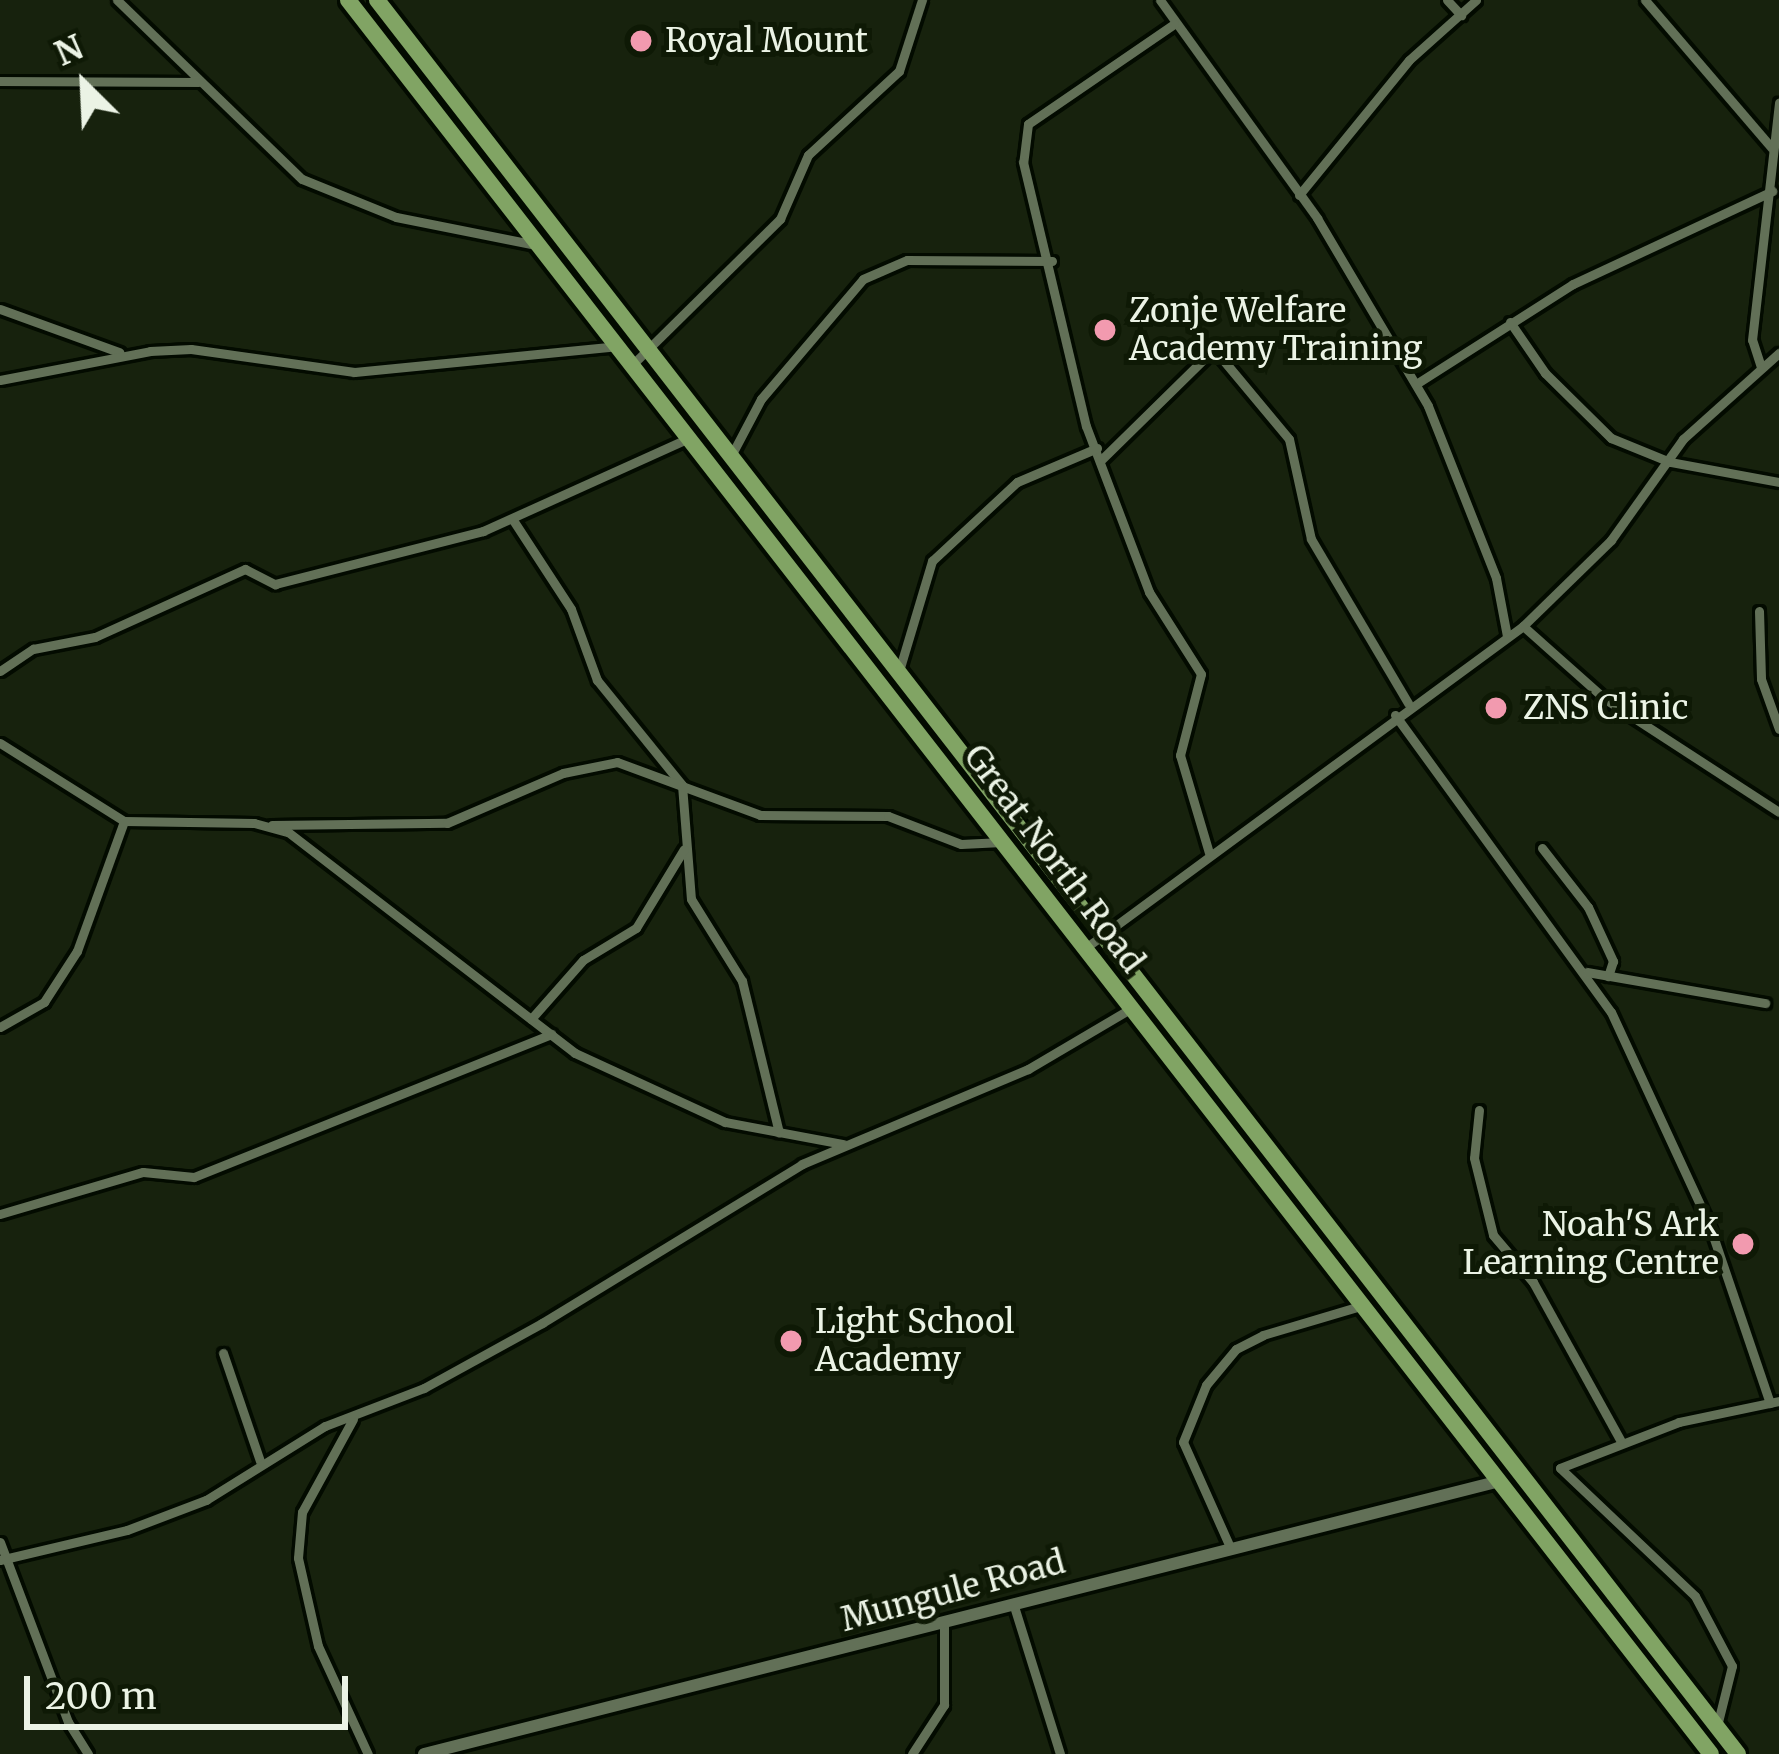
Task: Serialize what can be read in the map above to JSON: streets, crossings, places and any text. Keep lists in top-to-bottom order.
{
  "streets": {
    "highway": ["Great North Road"],
    "street": ["Mungule Road"]
  },
  "crossings": [
    ["Great North Road", "Mungule Road"]
  ],
  "places": [
    "Royal Mount",
    "Zonje Welfare Academy Training",
    "ZNS Clinic",
    "Noah'S Ark Learning Centre",
    "Light School Academy"
  ],
  "scale_bar": "200 m",
  "north": "top left"
}
